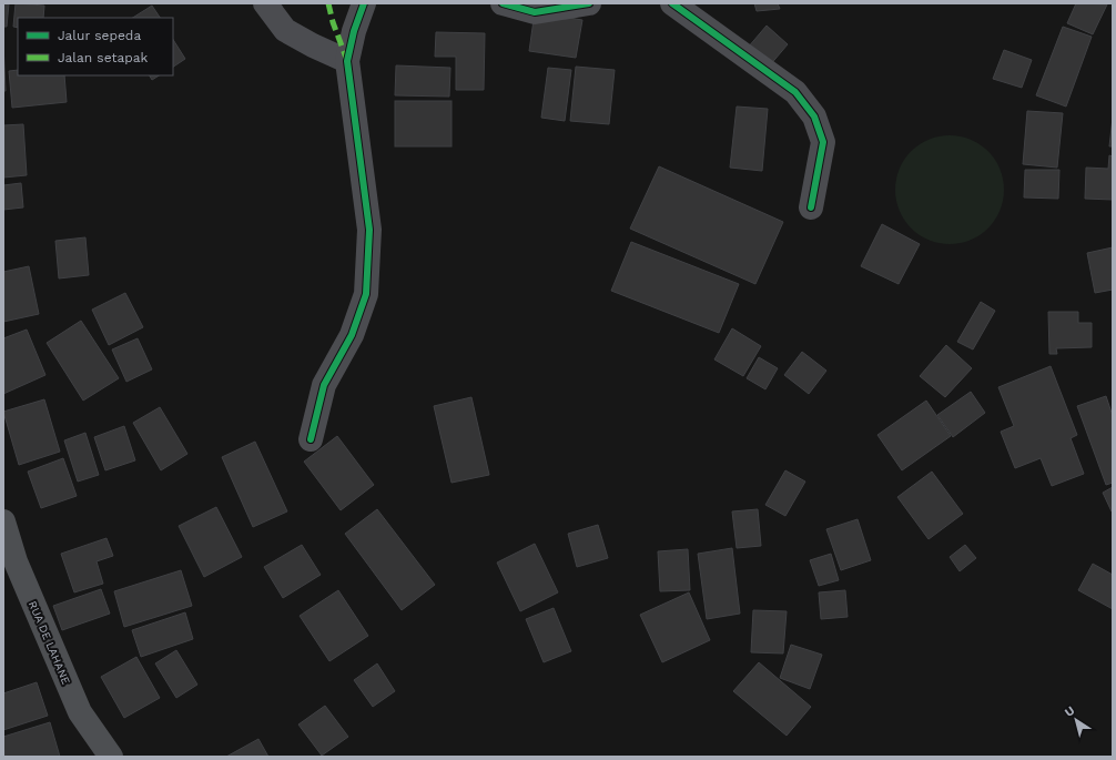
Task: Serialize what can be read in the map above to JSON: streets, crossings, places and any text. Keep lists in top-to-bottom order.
{
  "streets": {
    "main road": ["RUA DE LAHANE"]
  },
  "legend": ["Jalur sepeda", "Jalan setapak"],
  "north": "top left"
}
